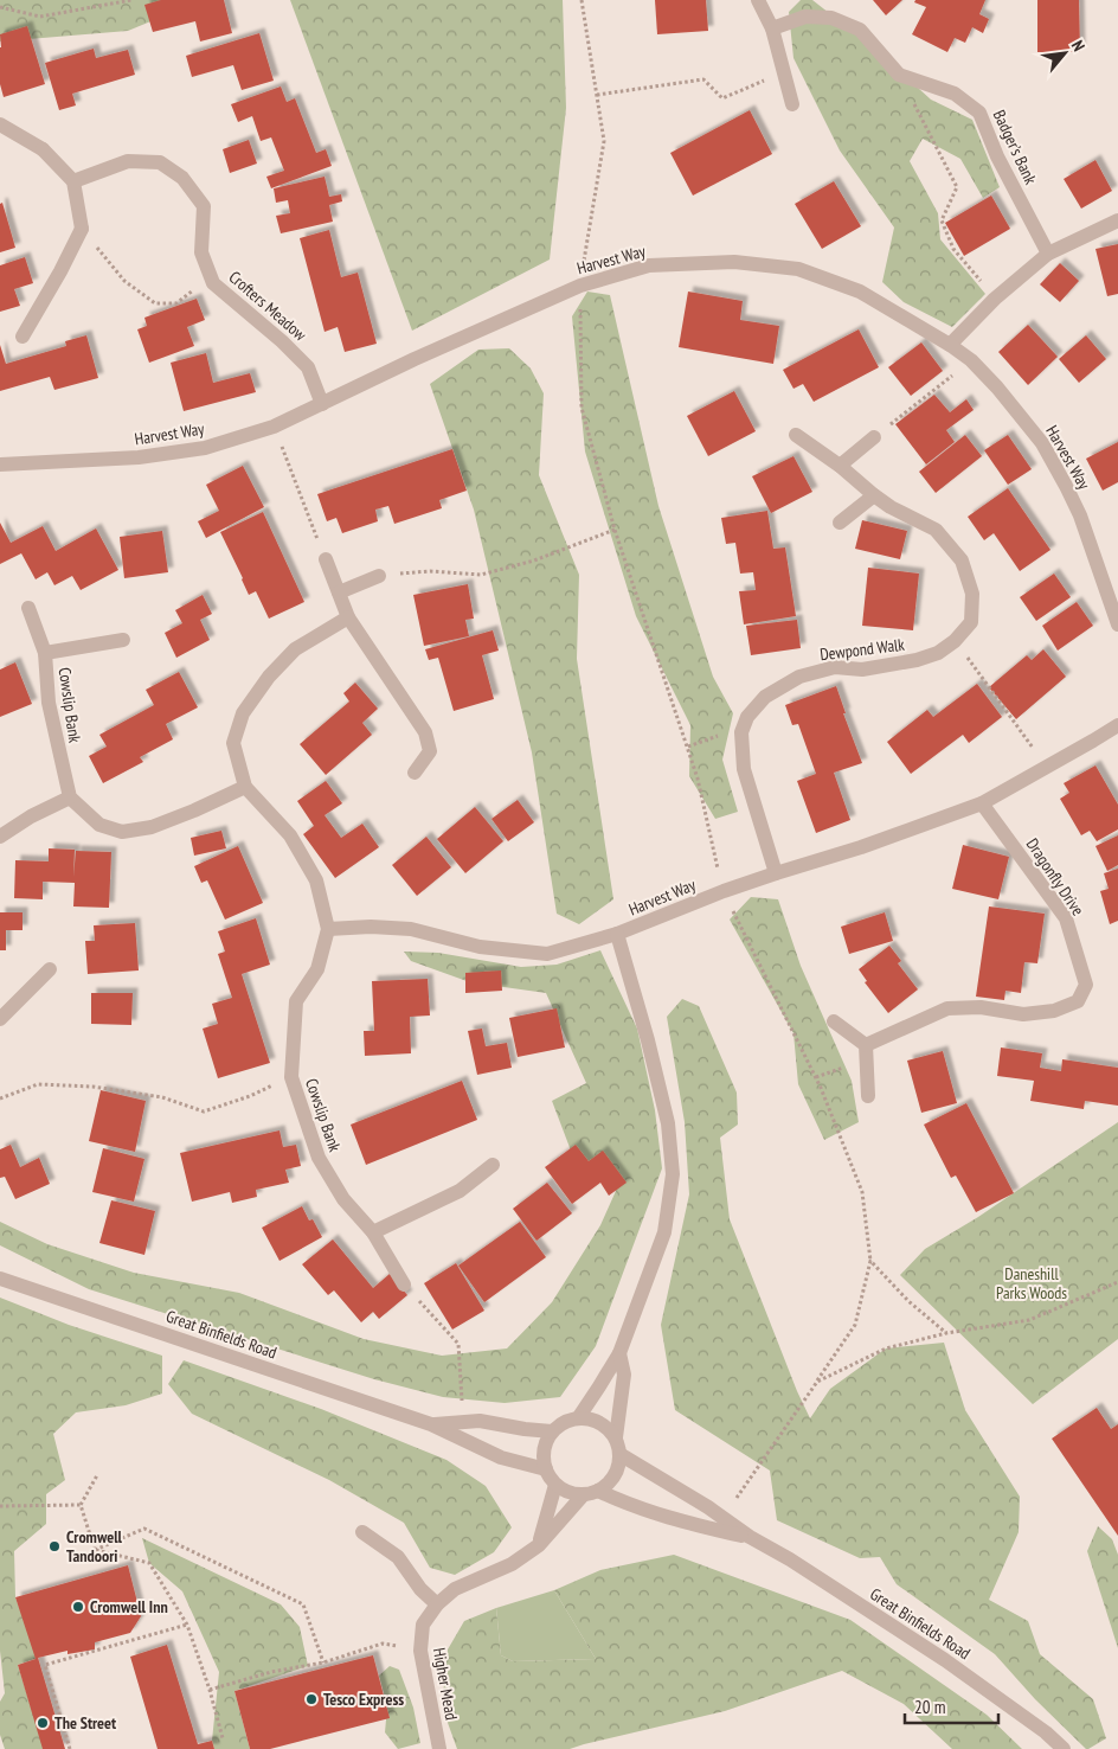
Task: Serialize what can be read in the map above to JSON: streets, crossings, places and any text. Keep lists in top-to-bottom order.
{
  "streets": {
    "street": [
      "Badger's Bank",
      "Harvest Way",
      "Crofters Meadow",
      "Dewpond Walk",
      "Cowslip Bank",
      "Dragonfly Drive",
      "Great Binfields Road",
      "Higher Mead"
    ]
  },
  "crossings": [
    ["Harvest Way", "Crofters Meadow"],
    ["Harvest Way", "Dragonfly Drive"],
    ["Harvest Way", "Great Binfields Road"],
    ["Harvest Way", "Higher Mead"],
    ["Great Binfields Road", "Higher Mead"]
  ],
  "parks": ["Daneshill Parks Woods"],
  "places": [
    "Cromwell Tandoori",
    "Cromwell Inn",
    "Tesco Express",
    "The Street"
  ],
  "scale_bar": "20 m",
  "north": "top right"
}
